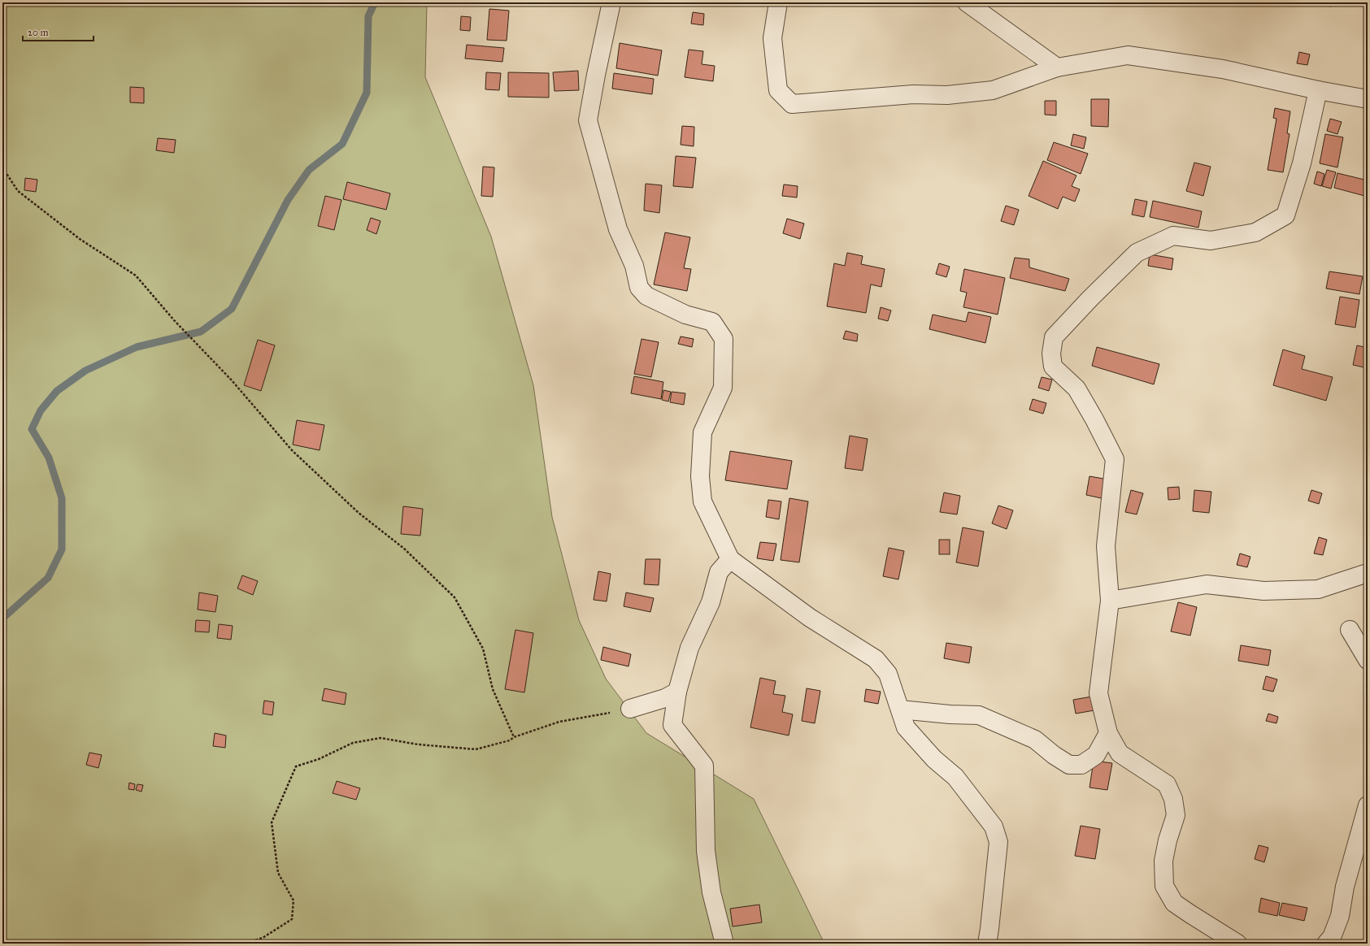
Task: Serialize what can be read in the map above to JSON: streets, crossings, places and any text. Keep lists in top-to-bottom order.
{
  "scale_bar": "20 m"
}
